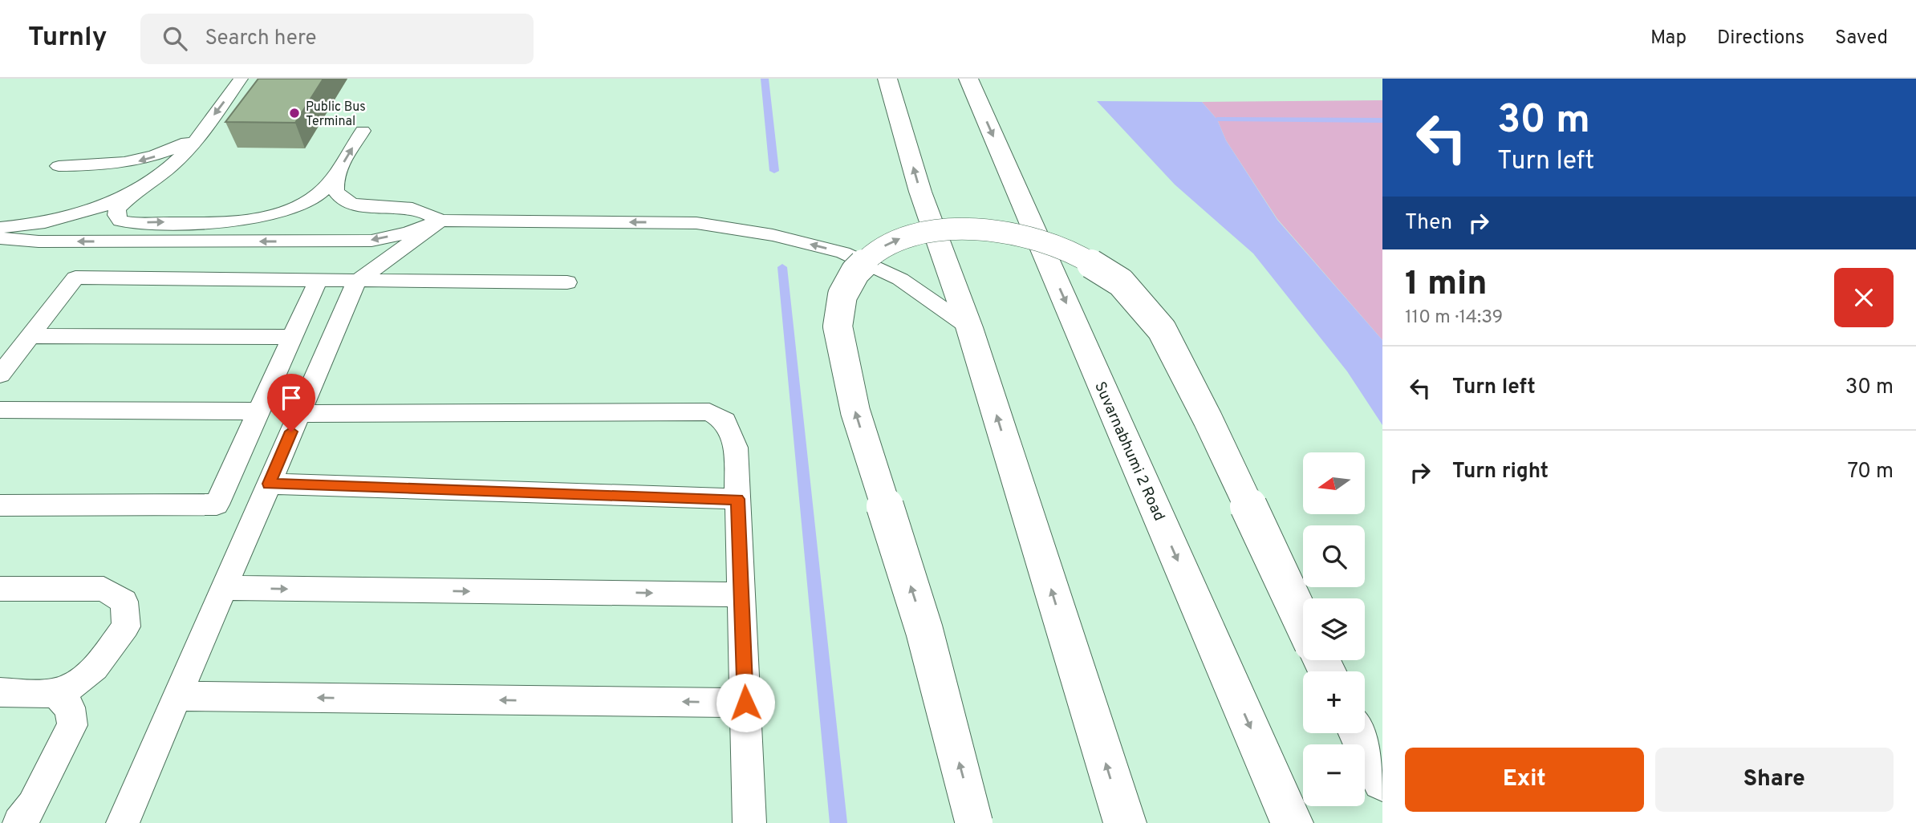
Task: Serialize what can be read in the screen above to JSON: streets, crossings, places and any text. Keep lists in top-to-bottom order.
{
  "streets": {
    "street": ["Suvarnabhumi 2 Road"]
  },
  "places": ["Public Bus Terminal"],
  "north": "left",
  "page": {
    "header": "Turnly",
    "search": "Search here",
    "nav": ["Map", "Directions", "Saved"],
    "turn": ["30 m", "Turn left"],
    "then": "Then",
    "heading": ["1 min", "110 m · 14:39"],
    "list": [
      {
        "name": "Turn left",
        "value": "30 m"
      },
      {
        "name": "Turn right",
        "value": "70 m"
      }
    ],
    "map_buttons": ["+", "−"],
    "buttons": ["Exit", "Share"]
  }
}
